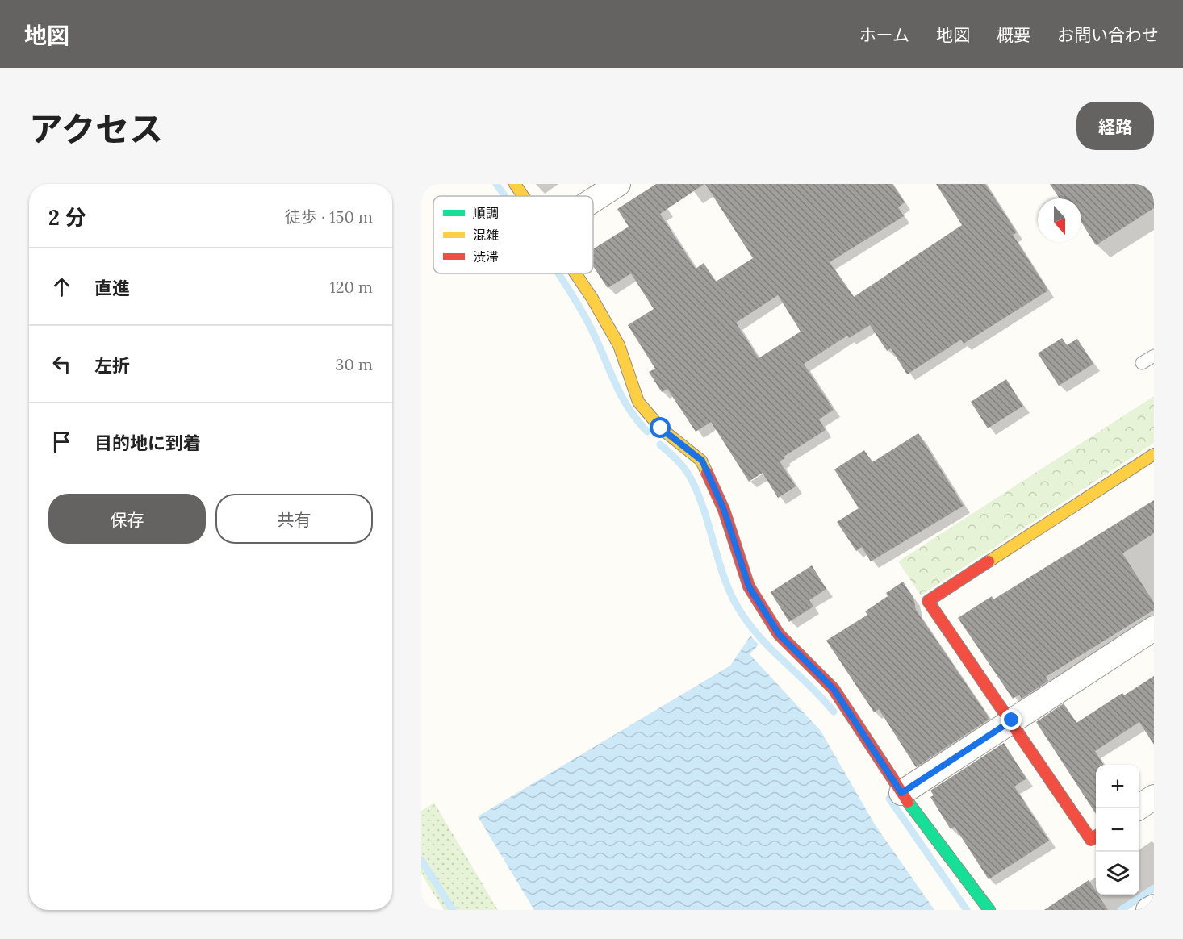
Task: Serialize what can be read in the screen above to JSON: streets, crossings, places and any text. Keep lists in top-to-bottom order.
{
  "legend": ["順調", "混雑", "渋滞"],
  "north": "bottom",
  "page": {
    "header": "地図",
    "nav": [
      "ホーム",
      "地図",
      "概要",
      "お問い合わせ"
    ],
    "title": "アクセス",
    "buttons": [
      "経路",
      ["保存", "共有"]
    ],
    "heading": ["2 分", "徒歩 · 150 m"],
    "list": [
      ["直進", "120 m"],
      ["左折", "30 m"],
      "目的地に到着"
    ],
    "map_buttons": ["+", "−"]
  }
}
